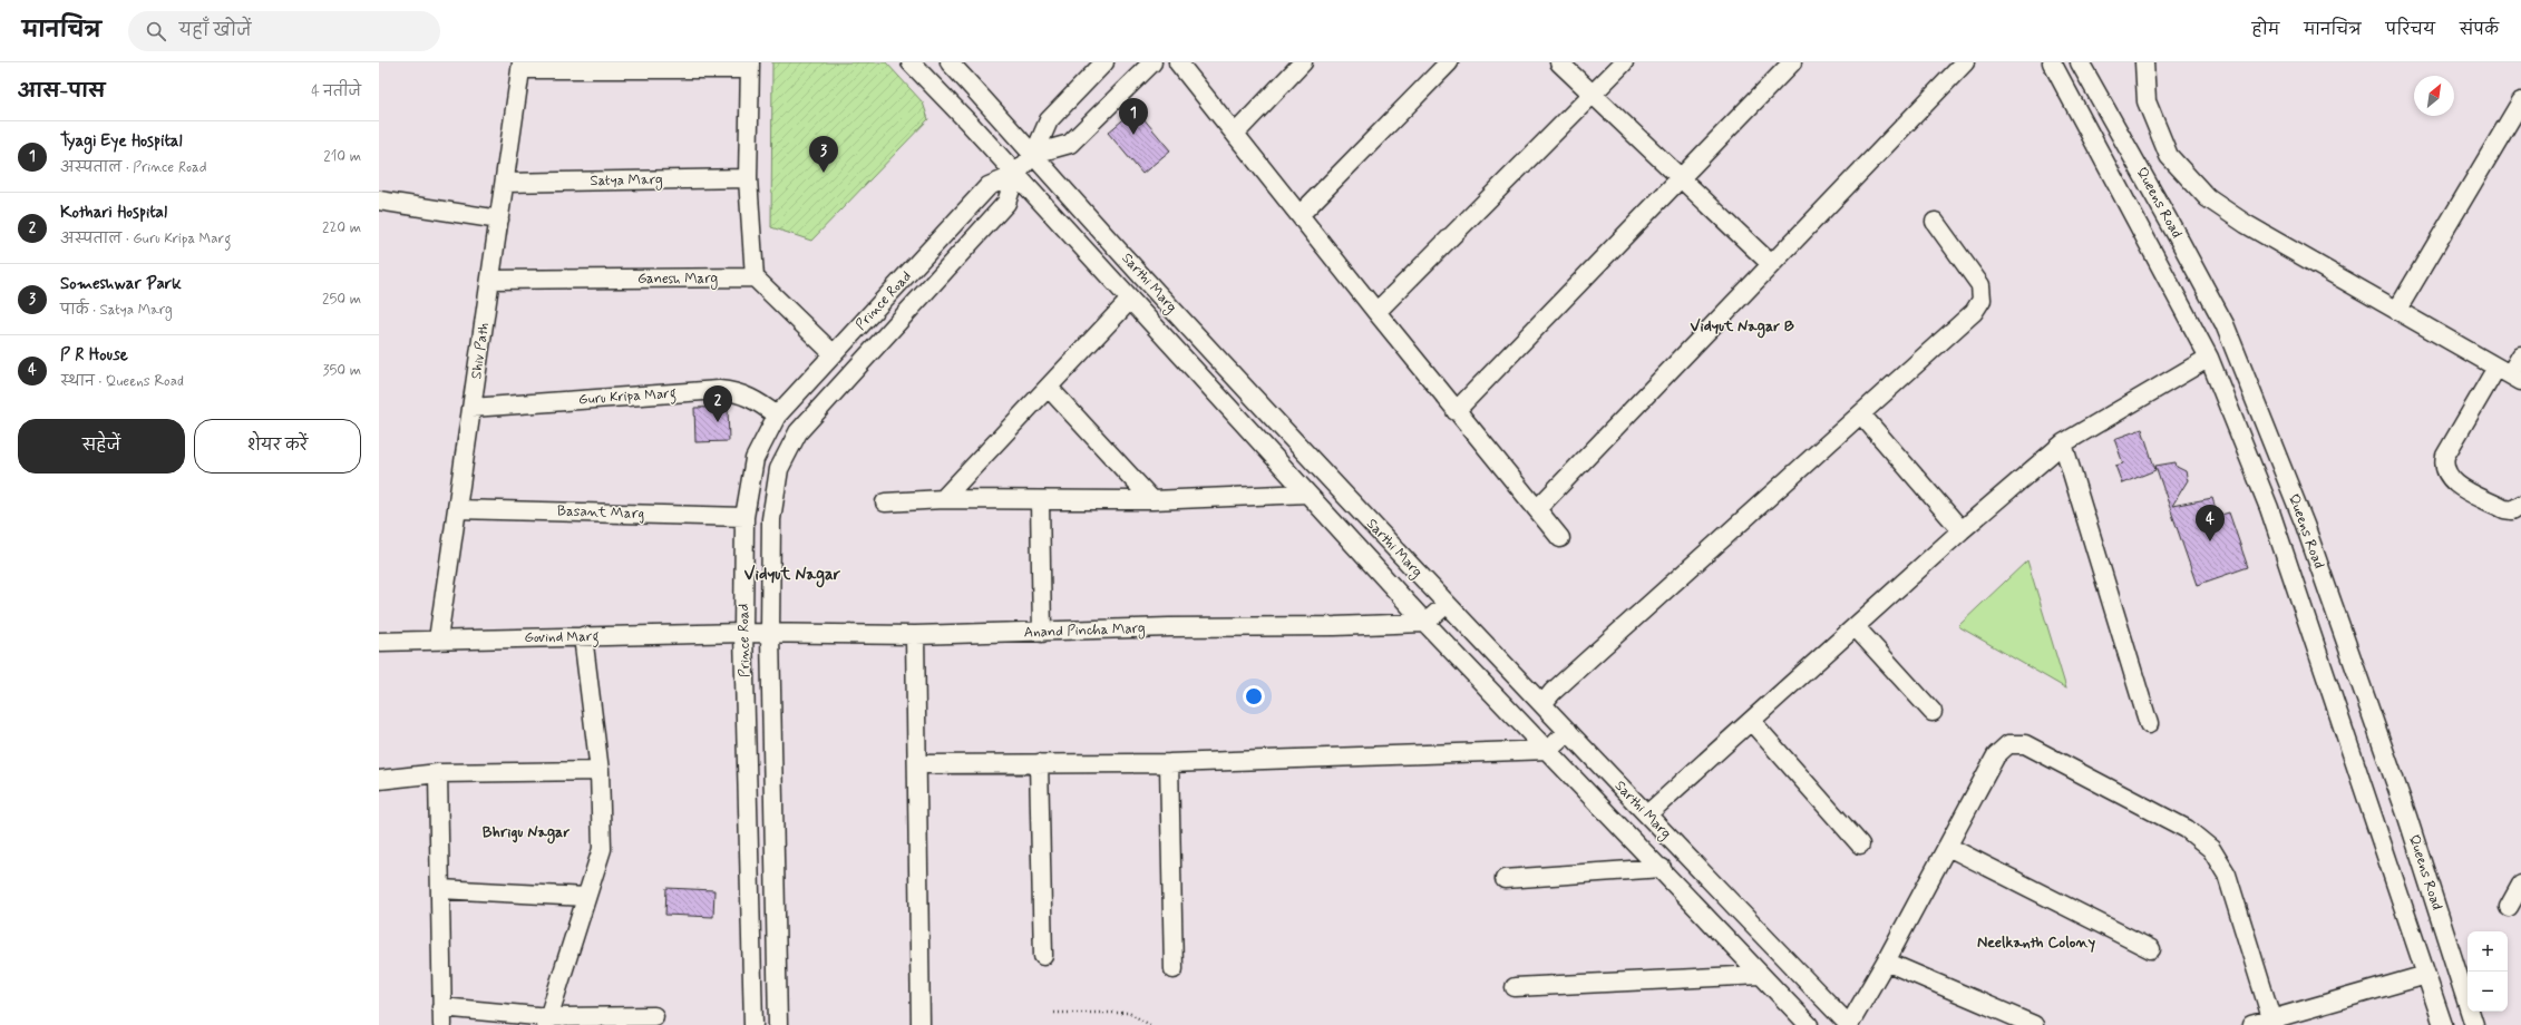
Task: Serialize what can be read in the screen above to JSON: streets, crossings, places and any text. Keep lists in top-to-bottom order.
{
  "streets": {
    "street": [
      "Satya Marg",
      "Queens Road",
      "Ganesh Marg",
      "Sarthi Marg",
      "Prince Road",
      "Shiv Path",
      "Guru Kripa Marg",
      "Basant Marg",
      "Anand Pincha Marg",
      "Govind Marg"
    ]
  },
  "crossings": [
    ["Satya Marg", "Shiv Path"],
    ["Ganesh Marg", "Shiv Path"],
    ["Sarthi Marg", "Prince Road"],
    ["Prince Road", "Guru Kripa Marg"],
    ["Prince Road", "Basant Marg"],
    ["Prince Road", "Anand Pincha Marg"],
    ["Prince Road", "Govind Marg"],
    ["Shiv Path", "Guru Kripa Marg"],
    ["Shiv Path", "Basant Marg"],
    ["Shiv Path", "Govind Marg"],
    ["Anand Pincha Marg", "Govind Marg"]
  ],
  "districts": [
    "Vidyut Nagar B",
    "Vidyut Nagar",
    "Bhrigu Nagar",
    "Neelkanth Colony"
  ],
  "north": "top right",
  "page": {
    "header": "मानचित्र",
    "search": "यहाँ खोजें",
    "nav": [
      "होम",
      "मानचित्र",
      "परिचय",
      "संपर्क"
    ],
    "heading": ["आस-पास", "4 नतीजे"],
    "pins": [
      "1",
      "3",
      "2",
      "4"
    ],
    "list": [
      {
        "mark": "1",
        "name": "Tyagi Eye Hospital",
        "note": "अस्पताल · Prince Road",
        "value": "210 m"
      },
      {
        "mark": "2",
        "name": "Kothari Hospital",
        "note": "अस्पताल · Guru Kripa Marg",
        "value": "220 m"
      },
      {
        "mark": "3",
        "name": "Someshwar Park",
        "note": "पार्क · Satya Marg",
        "value": "250 m"
      },
      {
        "mark": "4",
        "name": "P R House",
        "note": "स्थान · Queens Road",
        "value": "350 m"
      }
    ],
    "buttons": ["सहेजें", "शेयर करें"],
    "map_buttons": ["+", "−"]
  }
}
